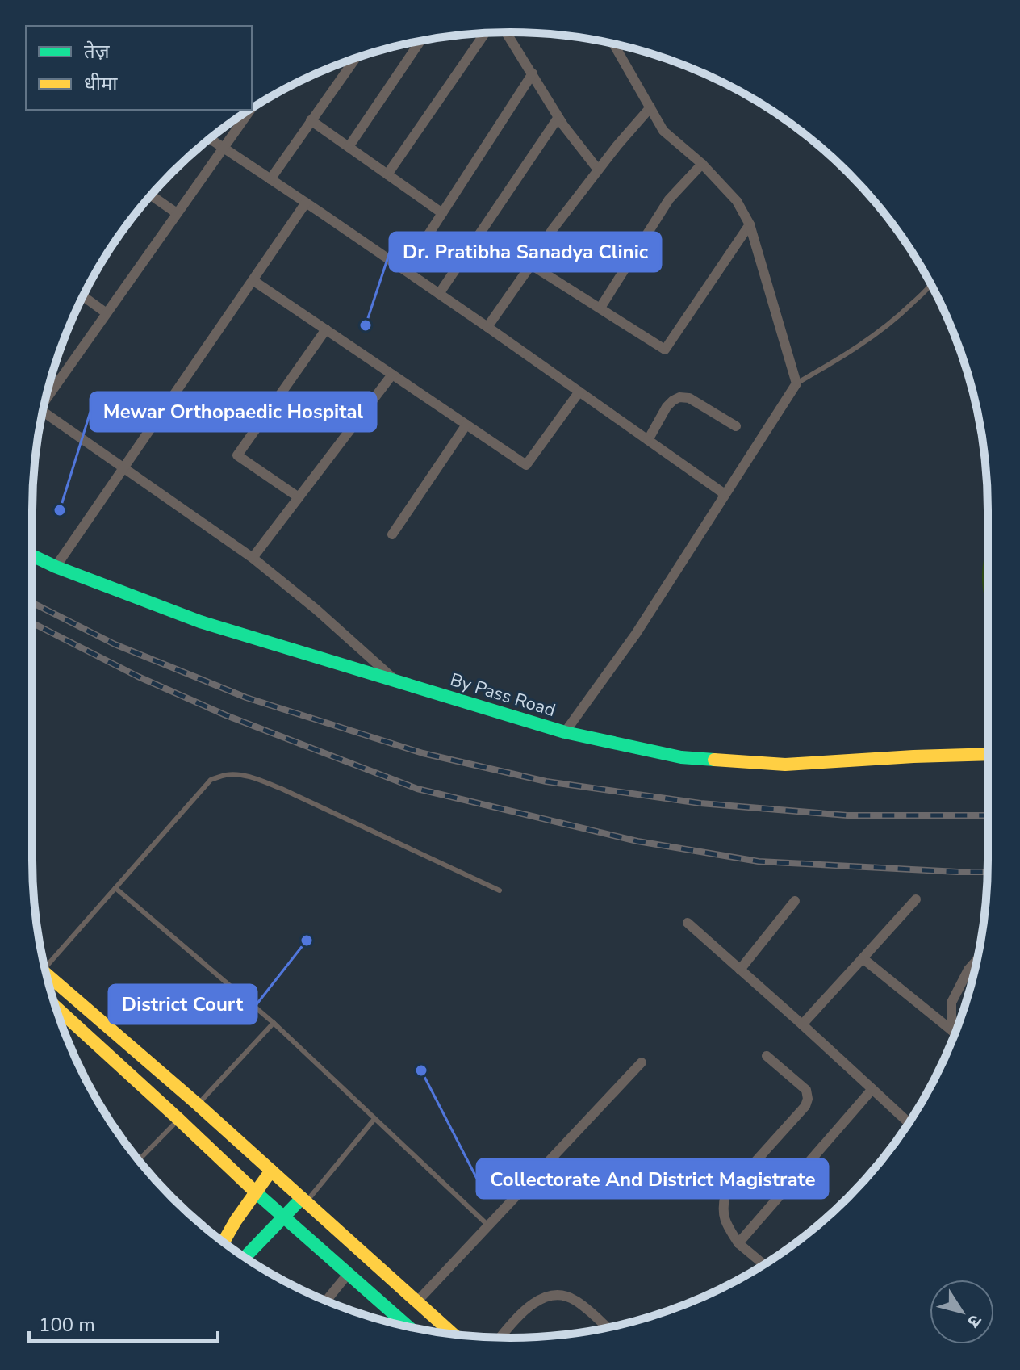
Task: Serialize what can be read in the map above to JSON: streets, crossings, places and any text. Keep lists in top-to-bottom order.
{
  "streets": {
    "main road": ["By Pass Road"]
  },
  "places": [
    "Dr. Pratibha Sanadya Clinic",
    "Mewar Orthopaedic Hospital",
    "District Court",
    "Collectorate And District Magistrate"
  ],
  "legend": ["तेज़", "धीमा"],
  "scale_bar": "100 m",
  "north": "bottom right"
}
